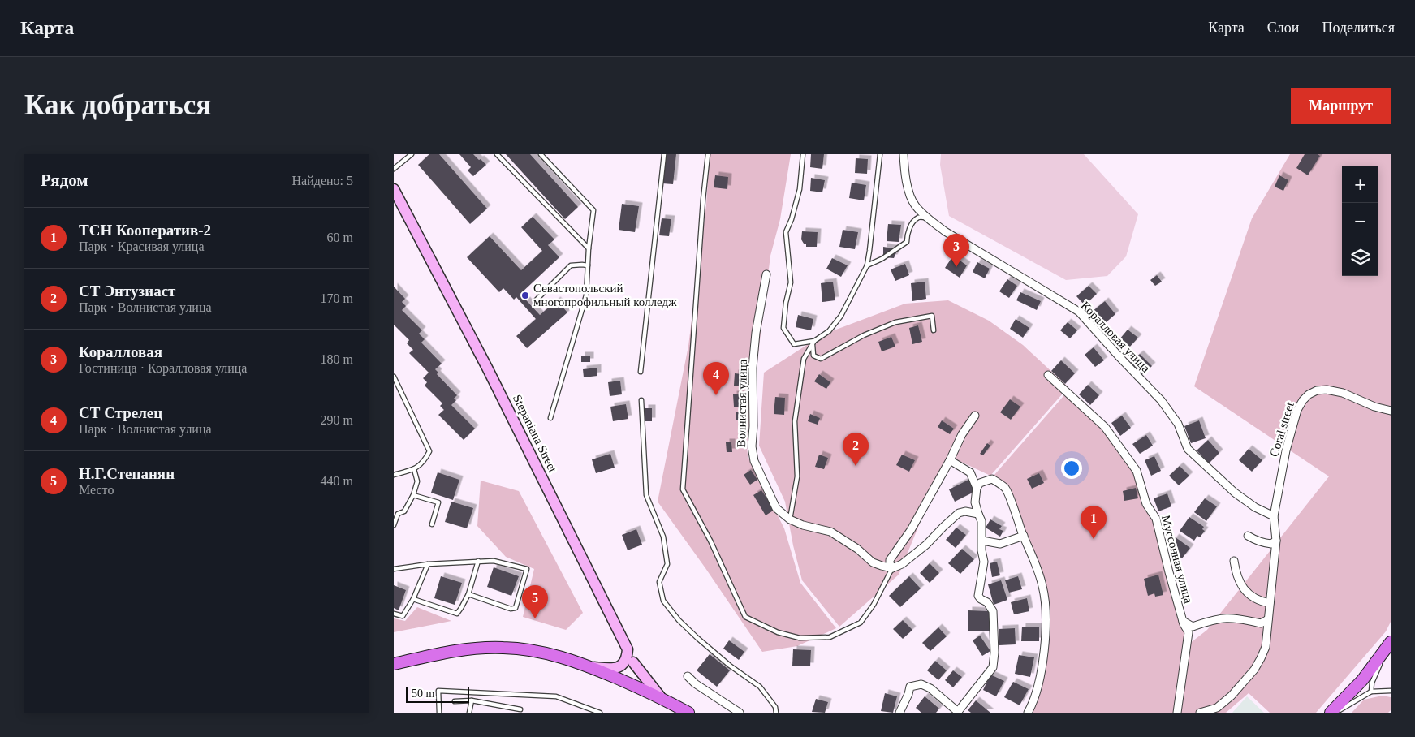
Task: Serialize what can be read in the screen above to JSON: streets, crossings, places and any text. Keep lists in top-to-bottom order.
{
  "streets": {
    "main road": ["Stepaniana Street"],
    "street": [
      "Коралловая улица",
      "Волнистая улица",
      "Coral street",
      "Муссонная улица"
    ]
  },
  "crossings": [
    ["Коралловая улица", "Coral street"]
  ],
  "places": ["Севастопольский многопрофильный колледж"],
  "scale_bar": "50 m",
  "page": {
    "header": "Карта",
    "nav": ["Карта", "Слои", "Поделиться"],
    "buttons": "Маршрут",
    "title": "Как добраться",
    "heading": ["Рядом", "Найдено: 5"],
    "map_buttons": ["+", "−"],
    "list": [
      {
        "mark": "1",
        "name": "ТСН Кооператив-2",
        "note": "Парк · Красивая улица",
        "value": "60 m"
      },
      {
        "mark": "2",
        "name": "СТ Энтузиаст",
        "note": "Парк · Волнистая улица",
        "value": "170 m"
      },
      {
        "mark": "3",
        "name": "Коралловая",
        "note": "Гостиница · Коралловая улица",
        "value": "180 m"
      },
      {
        "mark": "4",
        "name": "СТ Стрелец",
        "note": "Парк · Волнистая улица",
        "value": "290 m"
      },
      {
        "mark": "5",
        "name": "Н.Г.Степанян",
        "note": "Место",
        "value": "440 m"
      }
    ],
    "pins": [
      "3",
      "4",
      "2",
      "1",
      "5"
    ],
    "scale": "50 m"
  }
}
